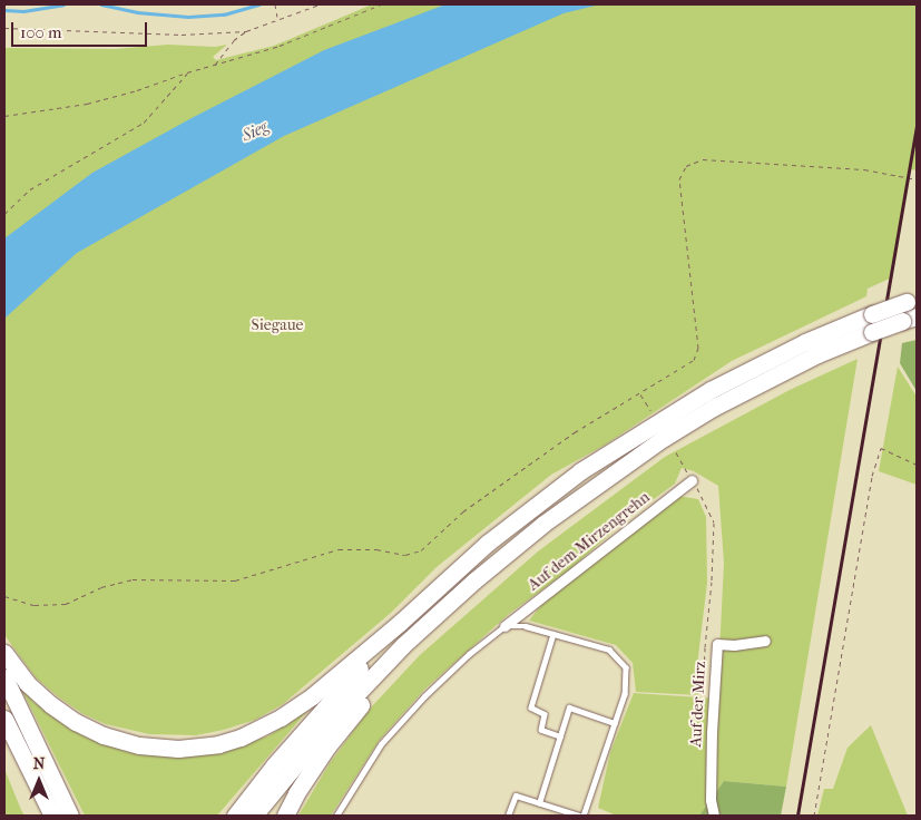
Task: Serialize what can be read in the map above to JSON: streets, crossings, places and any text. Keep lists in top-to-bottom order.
{
  "streets": {
    "street": ["Auf dem Mirzengrehn", "Auf der Mirz"]
  },
  "water": ["Sieg"],
  "parks": ["Siegaue"],
  "scale_bar": "100 m",
  "north": "top"
}
